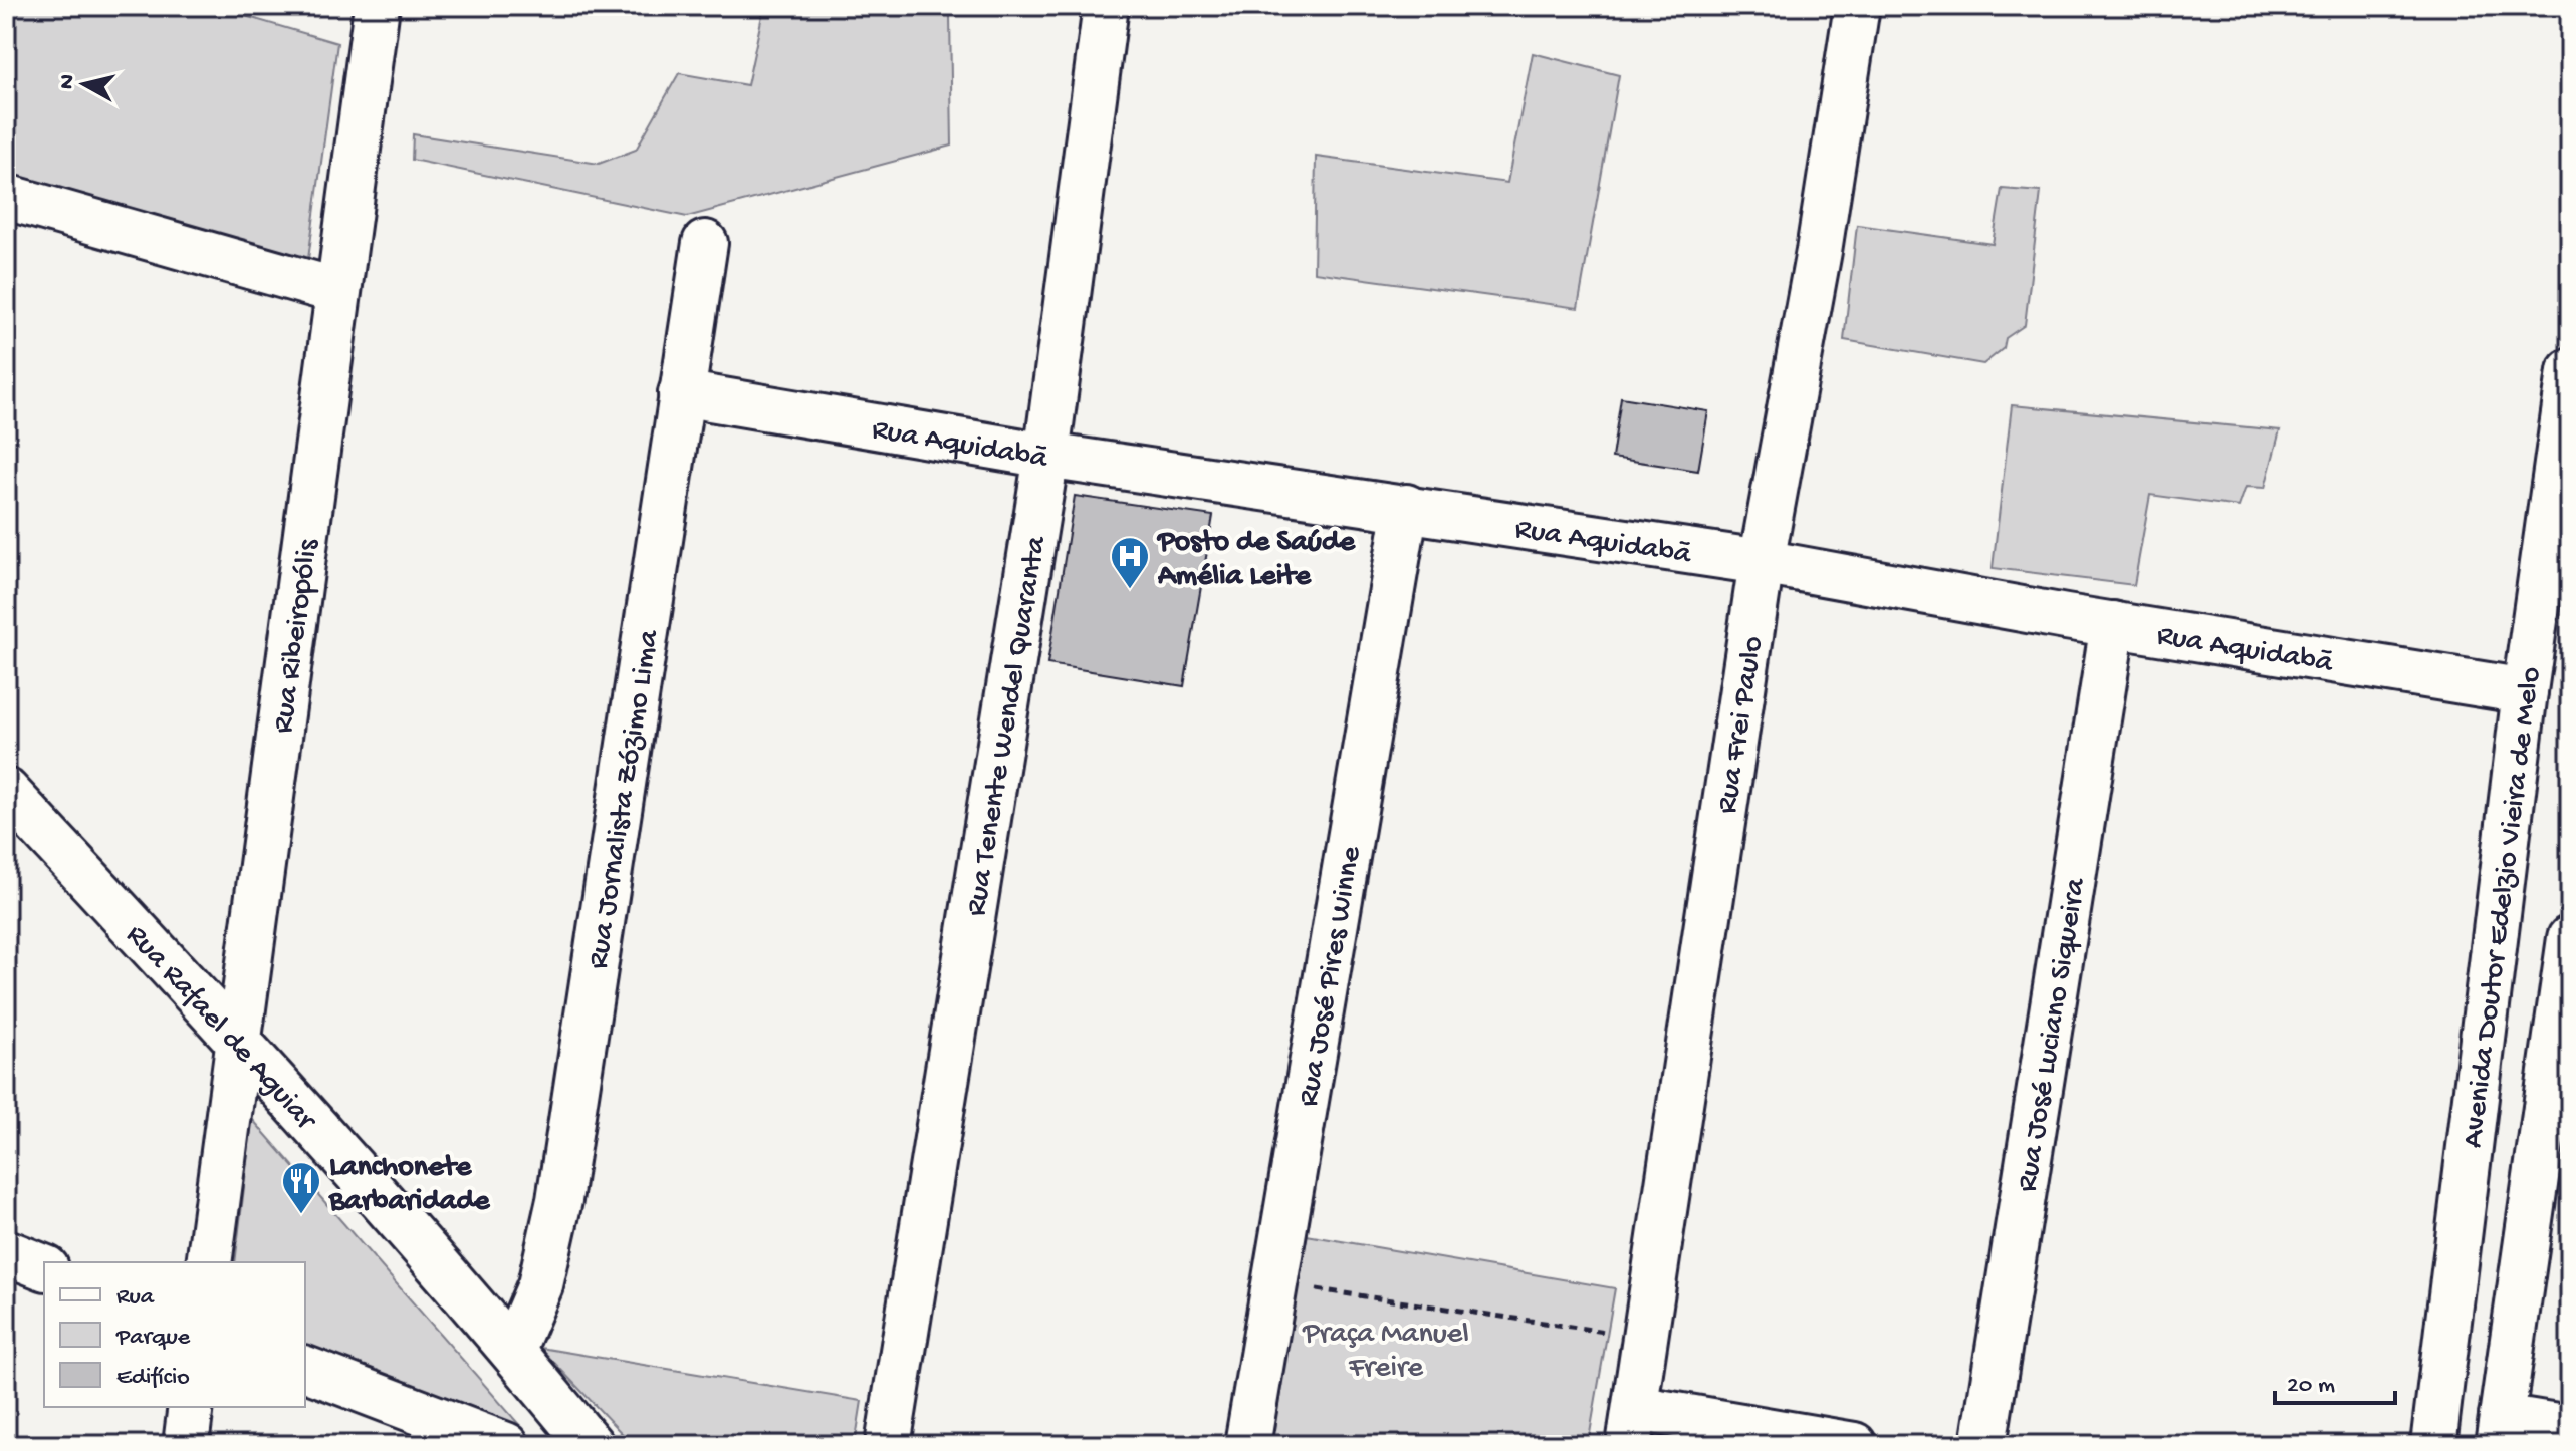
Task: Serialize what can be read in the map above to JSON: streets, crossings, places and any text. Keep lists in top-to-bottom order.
{
  "streets": {
    "street": [
      "Rua Aquidabã",
      "Rua Ribeiropólis",
      "Rua Frei Paulo",
      "Rua Tenente Wendel Quaranta",
      "Rua Jornalista Zózimo Lima",
      "Avenida Doutor Edelzio Vieira de Melo",
      "Rua José Pires Winne",
      "Rua Rafael de Aguiar",
      "Rua José Luciano Siqueira"
    ]
  },
  "crossings": [
    ["Rua Aquidabã", "Rua Frei Paulo"],
    ["Rua Aquidabã", "Rua Tenente Wendel Quaranta"],
    ["Rua Aquidabã", "Rua Jornalista Zózimo Lima"],
    ["Rua Aquidabã", "Avenida Doutor Edelzio Vieira de Melo"],
    ["Rua Aquidabã", "Rua José Pires Winne"],
    ["Rua Aquidabã", "Rua José Luciano Siqueira"],
    ["Rua Ribeiropólis", "Rua Rafael de Aguiar"],
    ["Rua Jornalista Zózimo Lima", "Rua Rafael de Aguiar"]
  ],
  "parks": ["Praça Manuel Freire"],
  "places": {
    "hospital": ["Posto de Saúde Amélia Leite"],
    "restaurant": ["Lanchonete Barbaridade"]
  },
  "legend": ["Rua", "Parque", "Edifício"],
  "scale_bar": "20 m",
  "north": "left"
}
